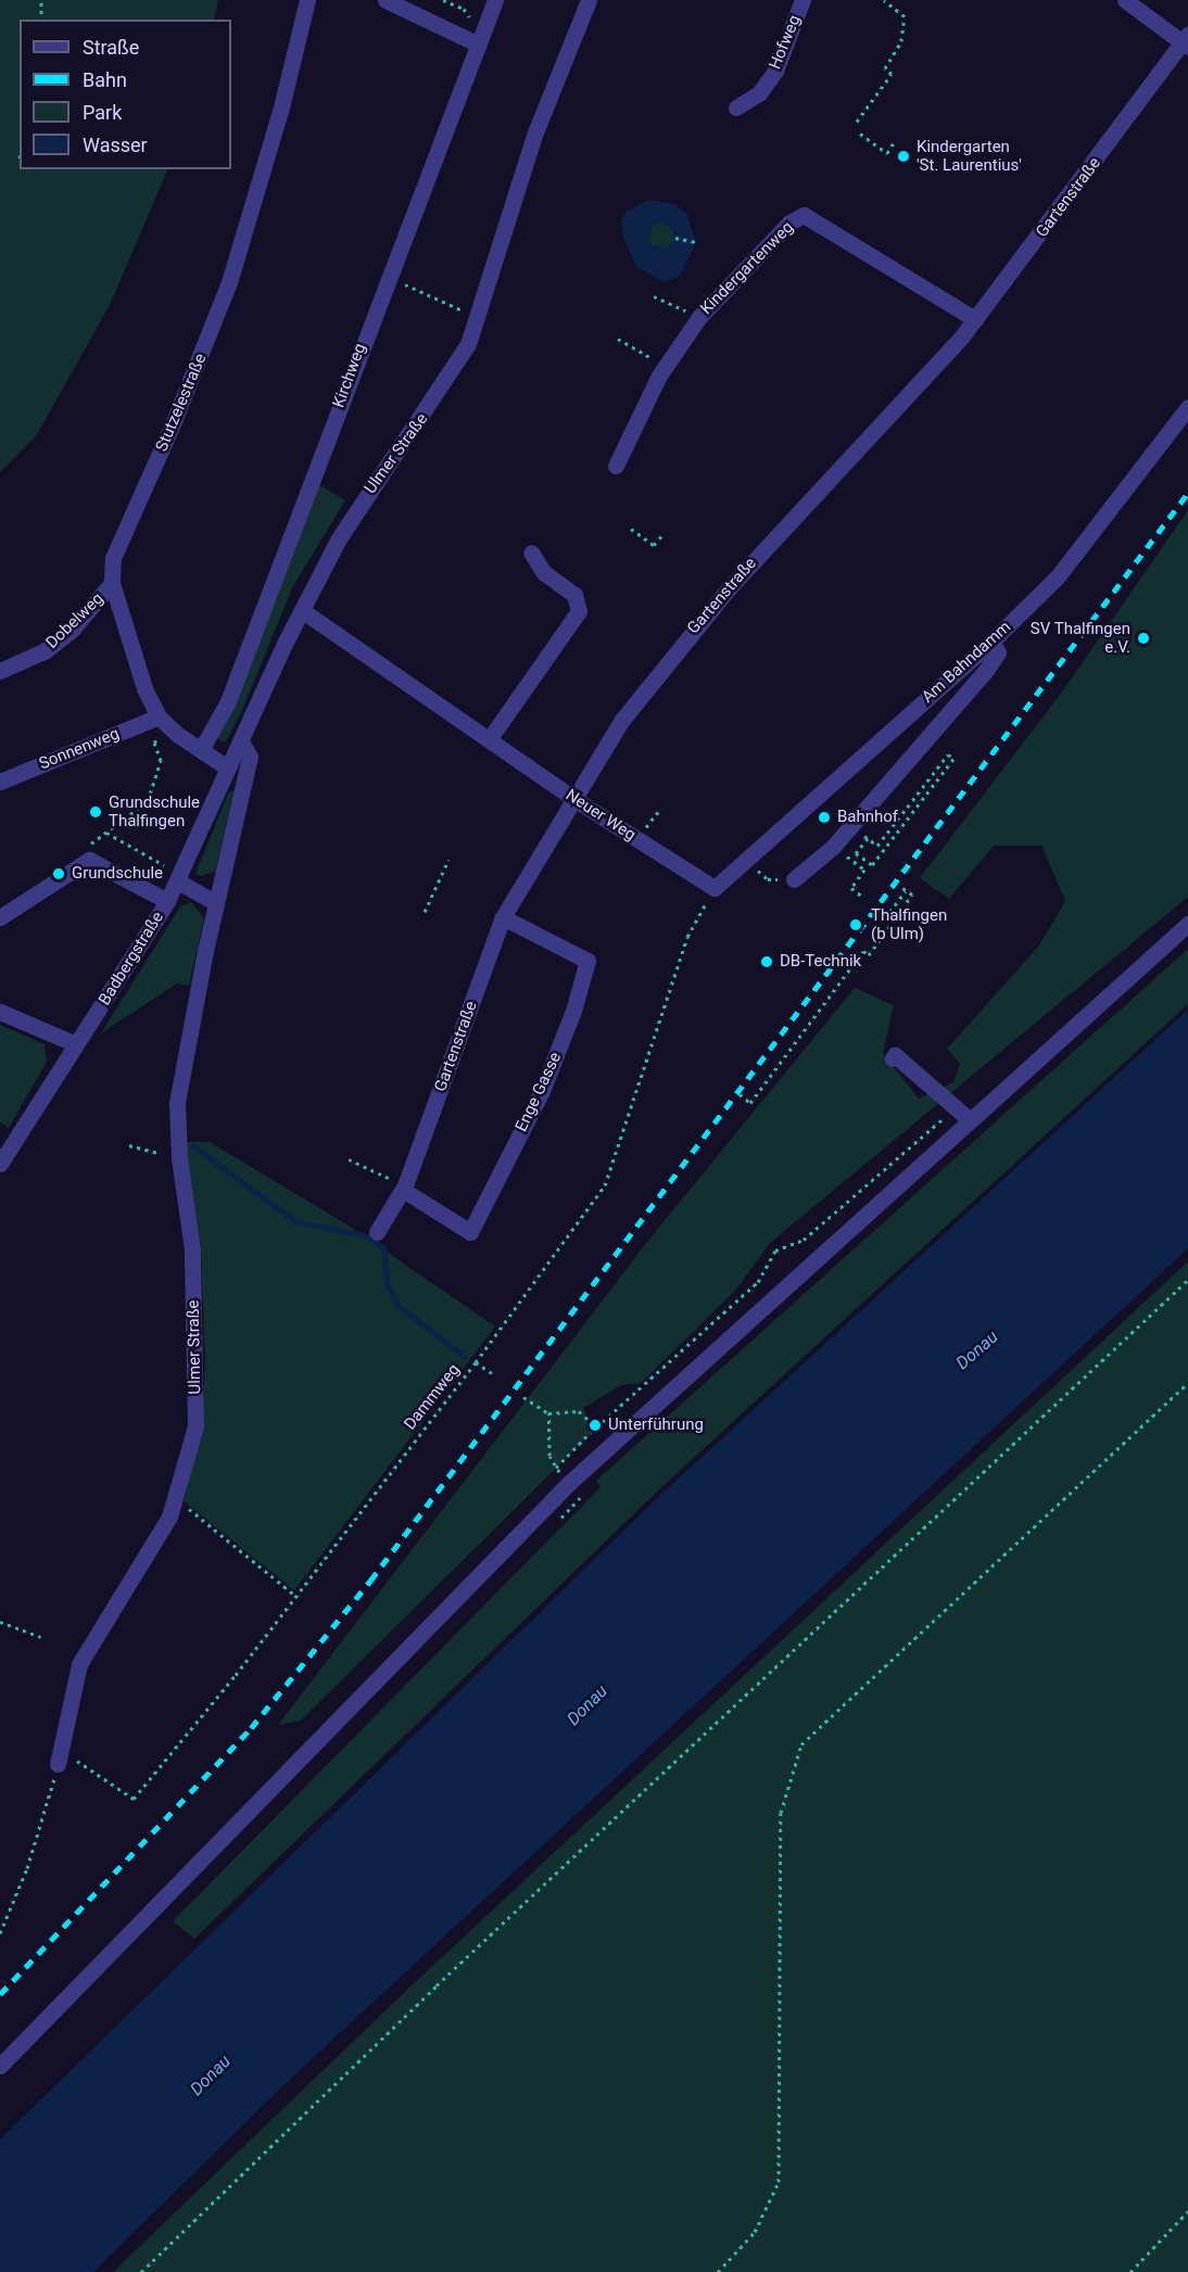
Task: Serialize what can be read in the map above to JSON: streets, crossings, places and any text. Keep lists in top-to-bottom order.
{
  "streets": {
    "street": [
      "Hofweg",
      "Gartenstraße",
      "Kindergartenweg",
      "Kirchweg",
      "Stutzelestraße",
      "Ulmer Straße",
      "Dobelweg",
      "Am Bahndamm",
      "Sonnenweg",
      "Neuer Weg",
      "Badbergstraße",
      "Enge Gasse"
    ],
    "path": ["Dammweg"]
  },
  "crossings": [
    ["Gartenstraße", "Kindergartenweg"],
    ["Gartenstraße", "Neuer Weg"],
    ["Gartenstraße", "Enge Gasse"],
    ["Kirchweg", "Stutzelestraße"],
    ["Stutzelestraße", "Dobelweg"],
    ["Stutzelestraße", "Sonnenweg"],
    ["Stutzelestraße", "Badbergstraße"],
    ["Ulmer Straße", "Neuer Weg"],
    ["Ulmer Straße", "Badbergstraße"],
    ["Ulmer Straße", "Dammweg"],
    ["Am Bahndamm", "Neuer Weg"],
    ["Am Bahndamm", "Dammweg"],
    ["Neuer Weg", "Dammweg"]
  ],
  "water": ["Donau"],
  "places": [
    "Kindergarten 'St. Laurentius'",
    "SV Thalfingen e.V.",
    "Grundschule Thalfingen",
    "Bahnhof",
    "Grundschule",
    "Thalfingen (b Ulm)",
    "DB-Technik",
    "Unterführung"
  ],
  "legend": [
    "Straße",
    "Bahn",
    "Park",
    "Wasser"
  ]
}
